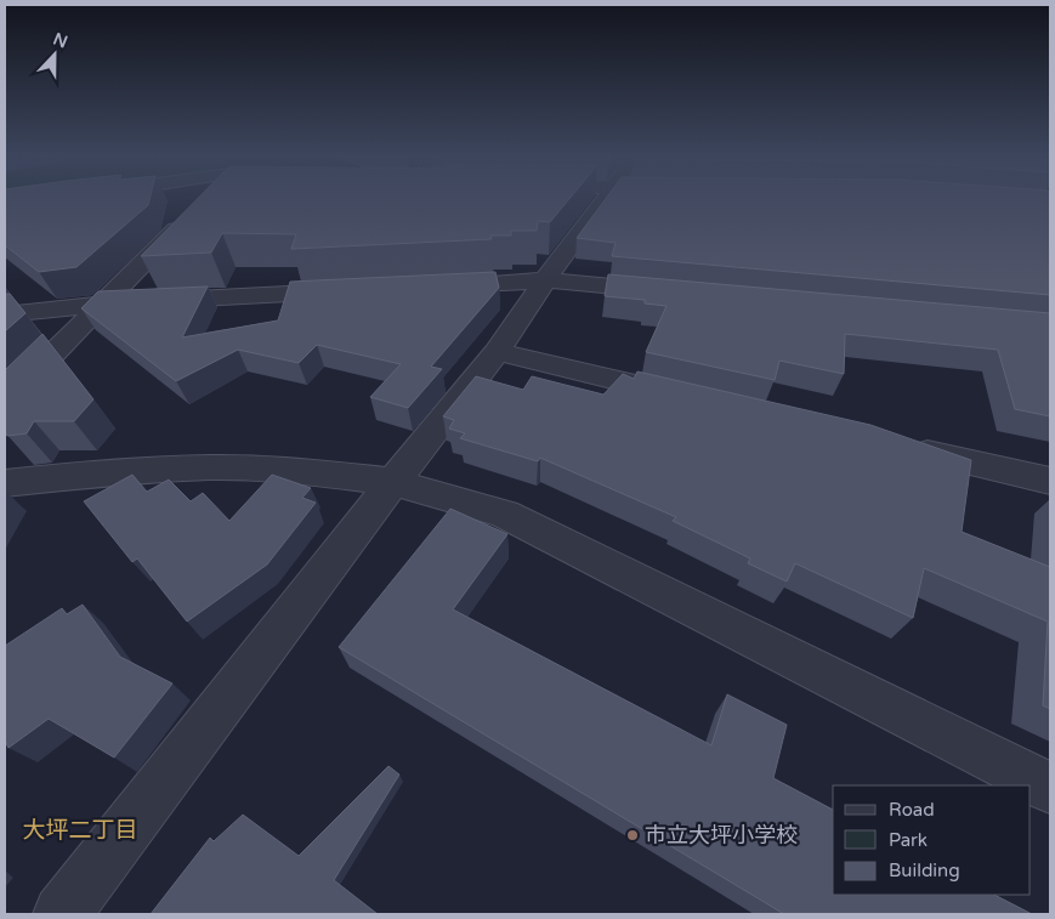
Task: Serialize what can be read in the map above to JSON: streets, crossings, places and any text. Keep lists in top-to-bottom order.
{
  "districts": ["大坪二丁目"],
  "places": ["市立大坪小学校"],
  "legend": ["Road", "Park", "Building"],
  "north": "top"
}
